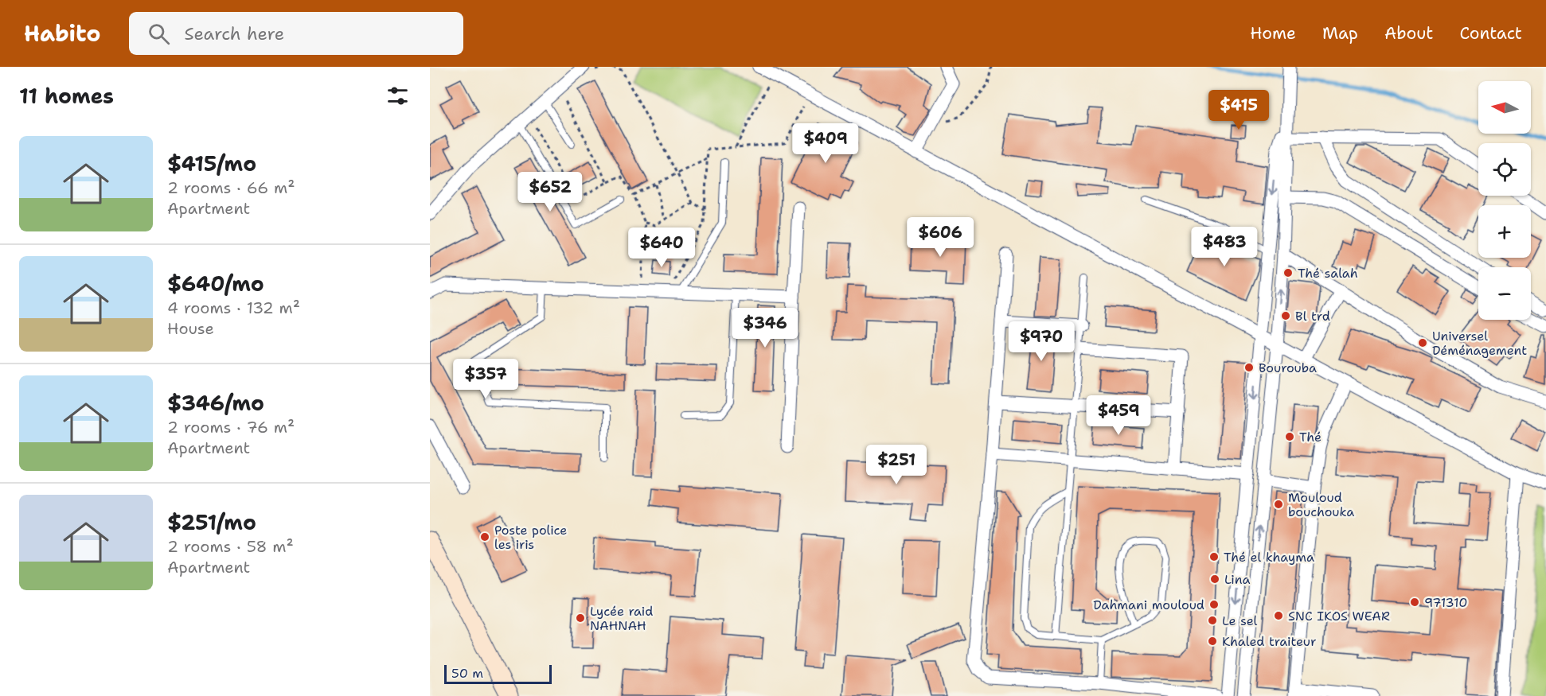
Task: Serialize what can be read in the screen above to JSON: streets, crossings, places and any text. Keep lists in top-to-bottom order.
{
  "places": [
    "Thé salah",
    "Bl trd",
    "Universel Déménagement",
    "Bourouba",
    "Thé",
    "Mouloud bouchouka",
    "Poste police les iris",
    "Thé el khayma",
    "Lina",
    "971310",
    "Dahmani mouloud",
    "SNC IKOS WEAR",
    "Lycée raid NAHNAH",
    "Le sel",
    "Khaled traiteur"
  ],
  "scale_bar": "50 m",
  "north": "left",
  "page": {
    "header": "Habito",
    "search": "Search here",
    "nav": [
      "Home",
      "Map",
      "About",
      "Contact"
    ],
    "heading": "11 homes",
    "map_buttons": ["+", "−"],
    "price": [
      "$415",
      "$409",
      "$652",
      "$606",
      "$483",
      "$640",
      "$346",
      "$970",
      "$357",
      "$459",
      "$251"
    ],
    "list": [
      {
        "name": "$415/mo",
        "note": "2 rooms · 66 m² · Apartment"
      },
      {
        "name": "$640/mo",
        "note": "4 rooms · 132 m² · House"
      },
      {
        "name": "$346/mo",
        "note": "2 rooms · 76 m² · Apartment"
      },
      {
        "name": "$251/mo",
        "note": "2 rooms · 58 m² · Apartment"
      }
    ],
    "scale": "50 m"
  }
}
